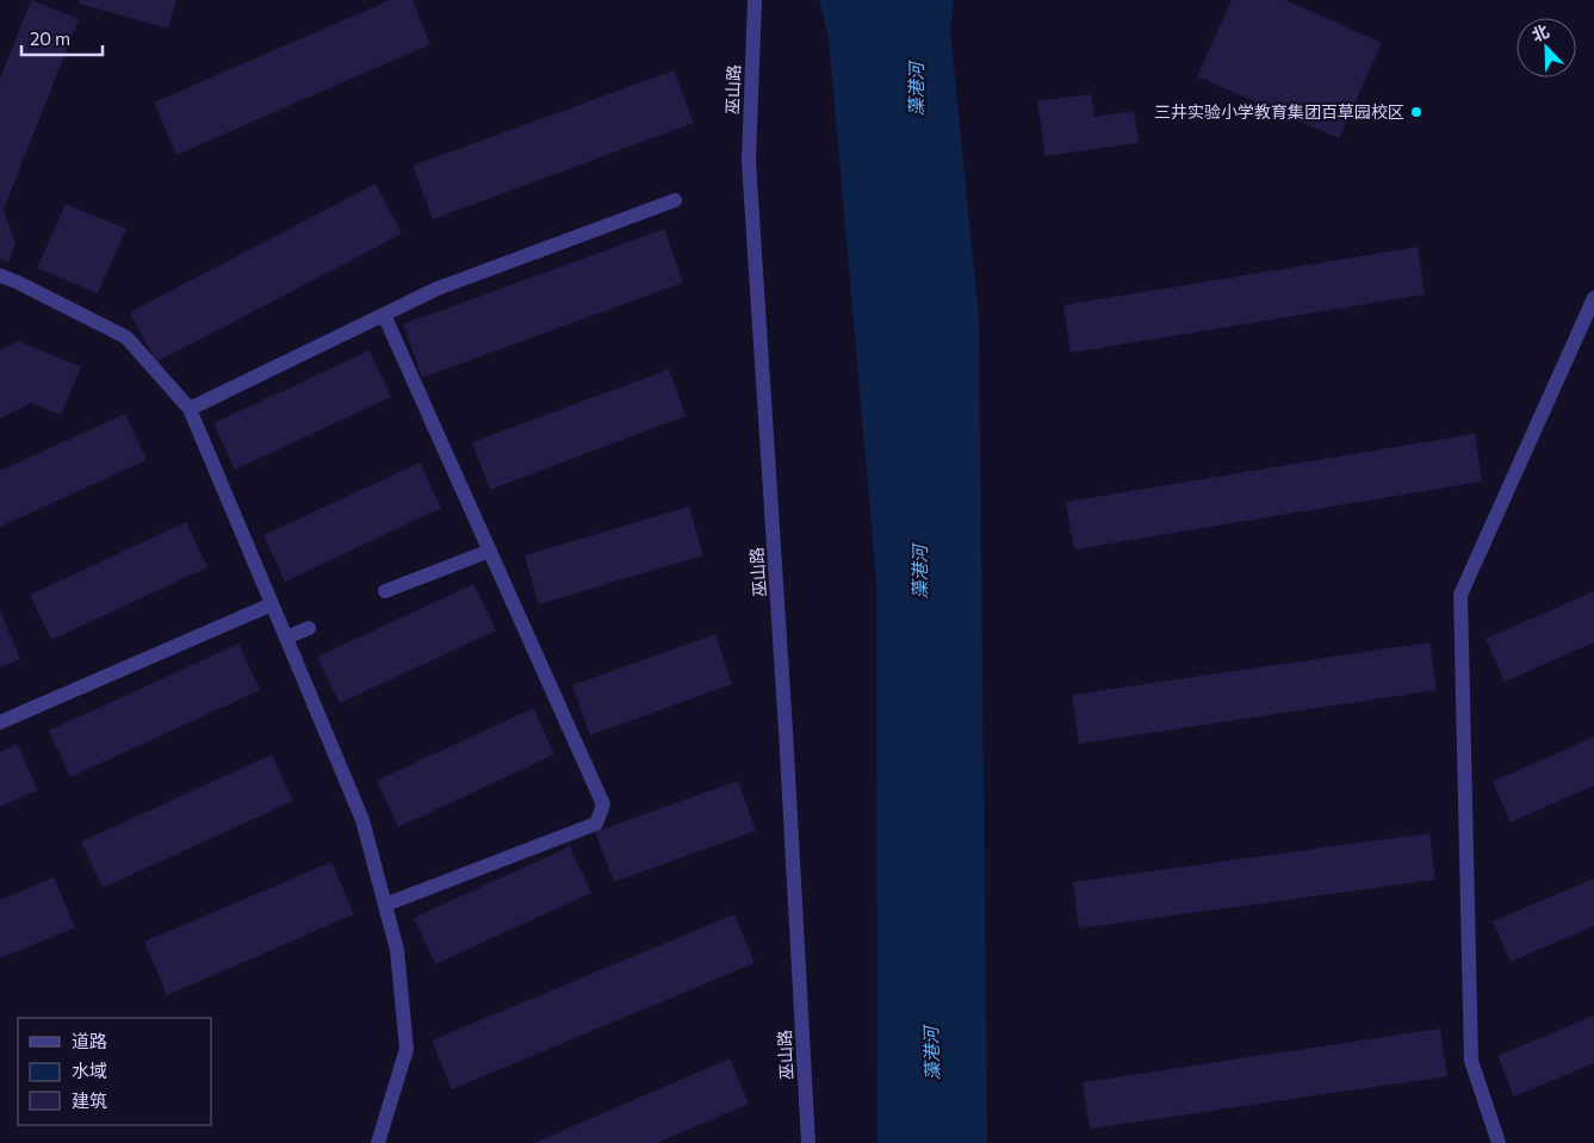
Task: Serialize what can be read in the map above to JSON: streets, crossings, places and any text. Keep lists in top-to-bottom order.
{
  "streets": {
    "street": ["巫山路"]
  },
  "water": ["藻港河"],
  "places": ["三井实验小学教育集团百草园校区"],
  "legend": ["道路", "水域", "建筑"],
  "scale_bar": "20 m",
  "north": "top left"
}
